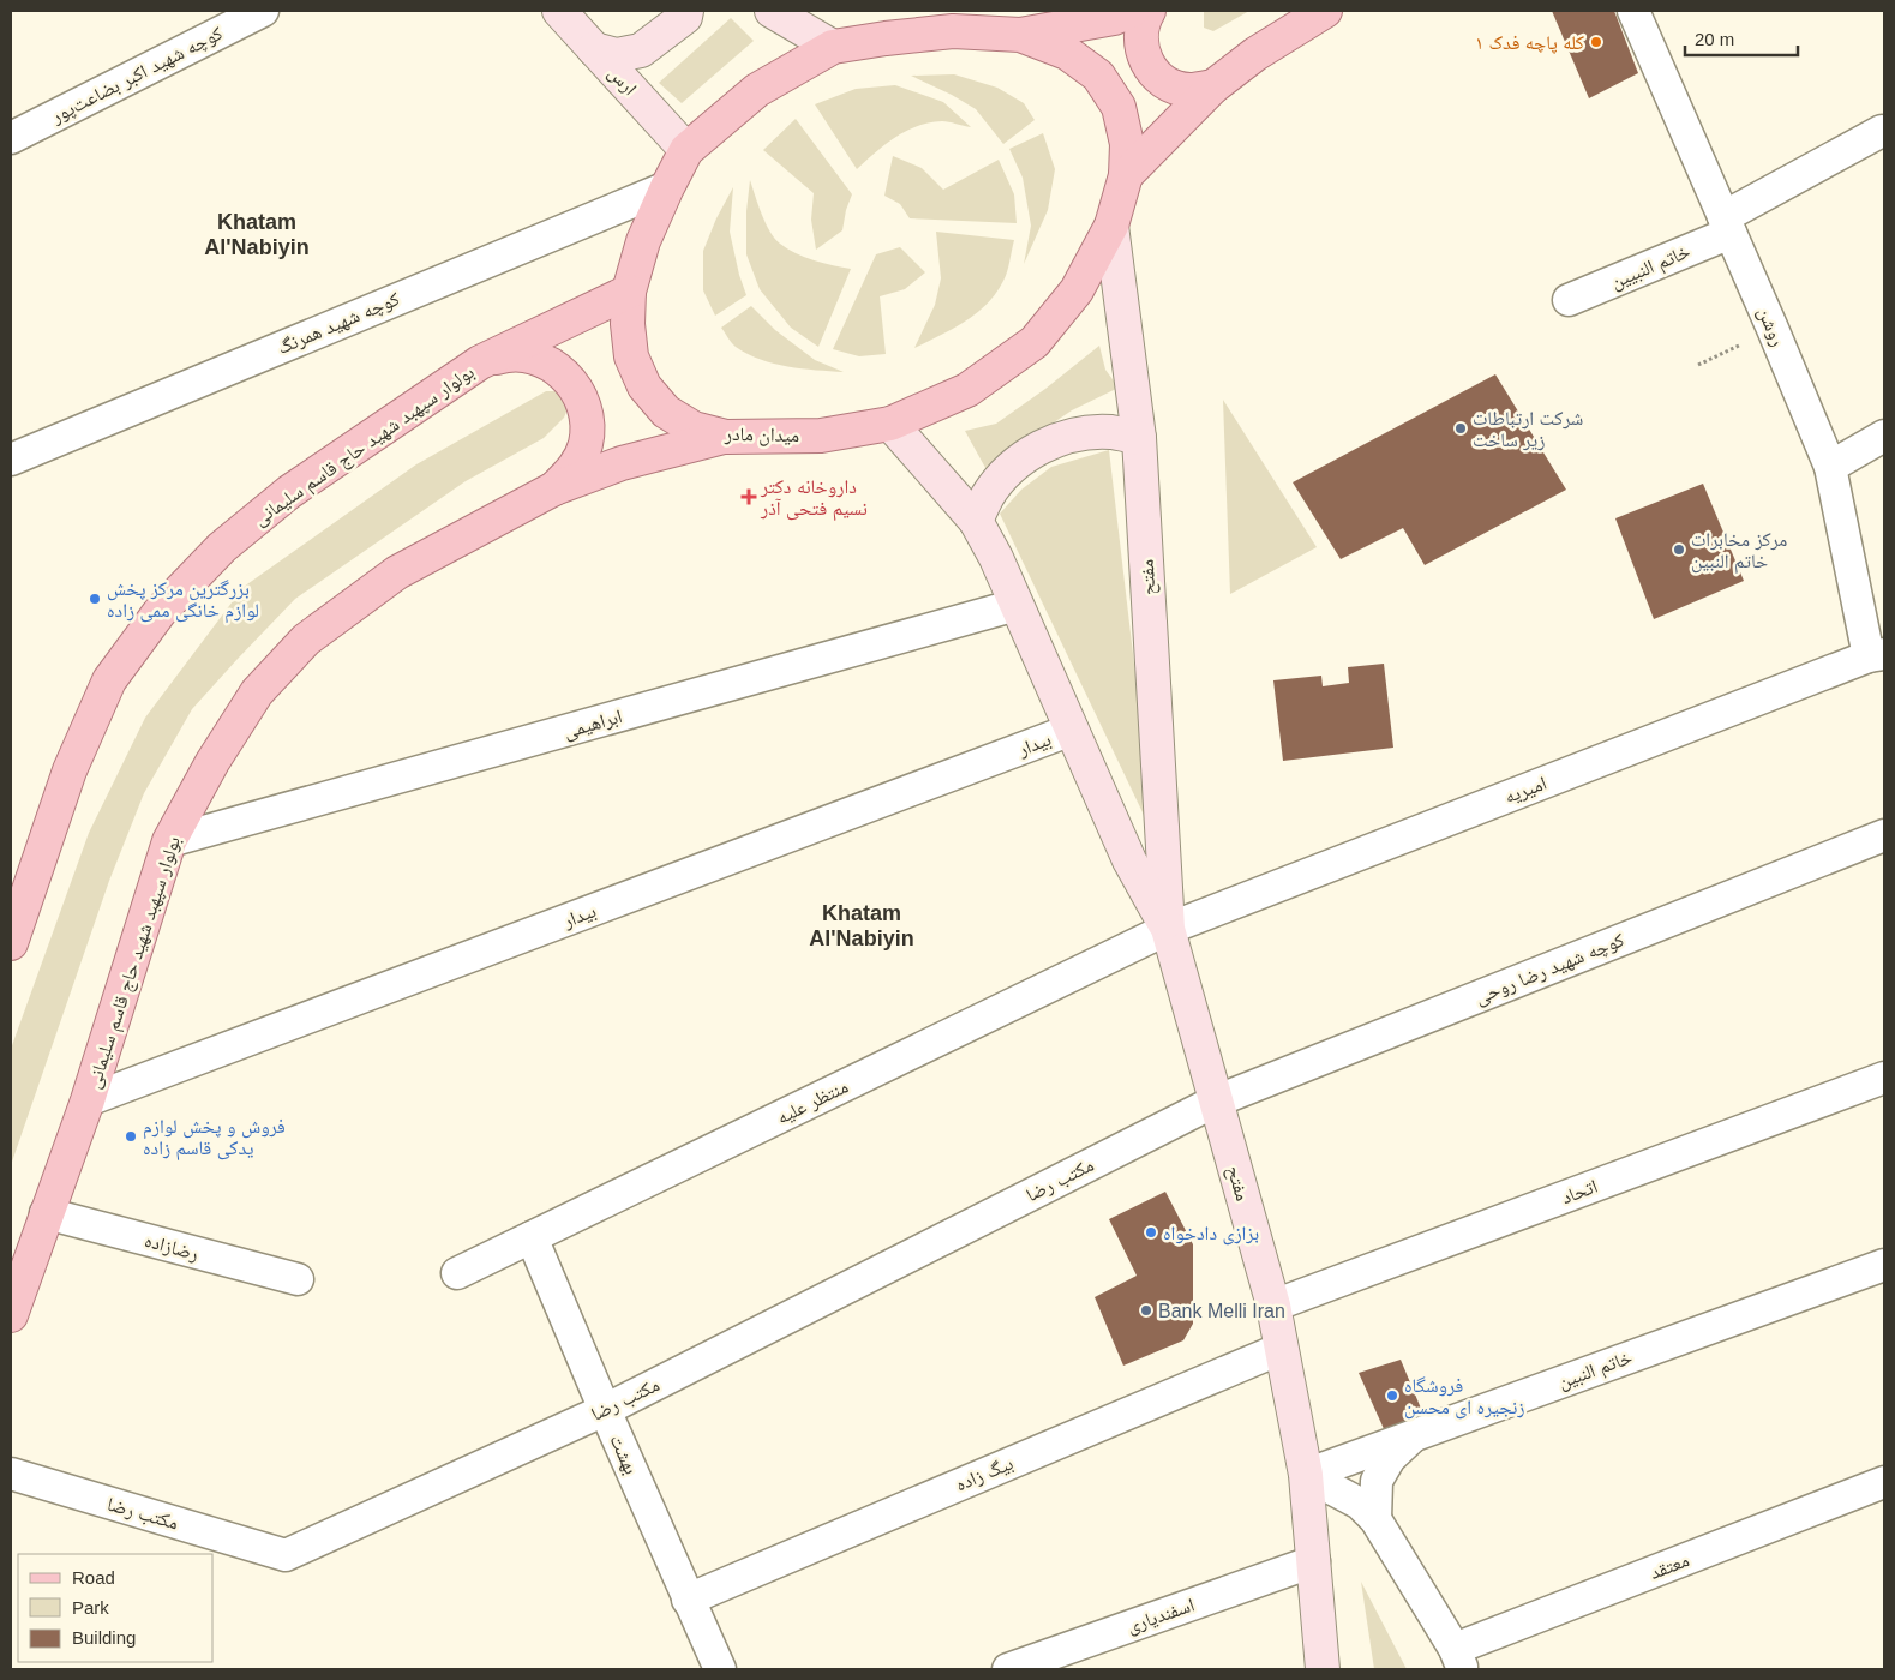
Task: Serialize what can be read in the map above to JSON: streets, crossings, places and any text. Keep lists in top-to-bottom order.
{
  "streets": {
    "main road": [
      "ارس",
      "میدان مادر",
      "بولوار سپهبد شهید حاج قاسم سلیمانی",
      "مفتح"
    ],
    "street": [
      "کوچه شهید اکبر بضاعت‌پور",
      "خاتم النبیین",
      "کوچه شهید همرنگ",
      "روشن",
      "ابراهیمی",
      "بیدار",
      "امیریه",
      "کوچه شهید رضا روحی",
      "منتظر علیه",
      "مکتب رضا",
      "اتحاد",
      "رضازاده",
      "خاتم النبین",
      "بهشت",
      "بیگ زاده",
      "معتقد",
      "اسفندیاری"
    ]
  },
  "crossings": [
    ["ارس", "میدان مادر"],
    ["خاتم النبیین", "روشن"],
    ["کوچه شهید همرنگ", "میدان مادر"],
    ["روشن", "امیریه"],
    ["میدان مادر", "بولوار سپهبد شهید حاج قاسم سلیمانی"],
    ["میدان مادر", "مفتح"],
    ["بولوار سپهبد شهید حاج قاسم سلیمانی", "ابراهیمی"],
    ["بولوار سپهبد شهید حاج قاسم سلیمانی", "بیدار"],
    ["بولوار سپهبد شهید حاج قاسم سلیمانی", "رضازاده"],
    ["مفتح", "ابراهیمی"],
    ["مفتح", "بیدار"],
    ["مفتح", "امیریه"],
    ["مفتح", "کوچه شهید رضا روحی"],
    ["مفتح", "منتظر علیه"],
    ["مفتح", "مکتب رضا"],
    ["مفتح", "اتحاد"],
    ["مفتح", "خاتم النبین"],
    ["مفتح", "بیگ زاده"],
    ["مفتح", "اسفندیاری"],
    ["امیریه", "منتظر علیه"],
    ["کوچه شهید رضا روحی", "مکتب رضا"],
    ["منتظر علیه", "بهشت"],
    ["مکتب رضا", "بهشت"],
    ["بهشت", "بیگ زاده"]
  ],
  "districts": ["Khatam Al'Nabiyin", "Khatam Al'Nabiyin"],
  "places": {
    "other": [
      "کله پاچه فدک ۱",
      "شرکت ارتباطات زیر ساخت",
      "مرکز مخابرات خاتم النبین",
      "بزرگترین مرکز پخش لوازم خانگی ممی زاده",
      "فروش و پخش لوازم یدکی قاسم زاده",
      "بزازی دادخواه",
      "Bank Melli Iran",
      "فروشگاه زنجیره ای محسن"
    ],
    "health": ["داروخانه دکتر نسیم فتحی آذر"]
  },
  "legend": ["Road", "Park", "Building"],
  "scale_bar": "20 m"
}
